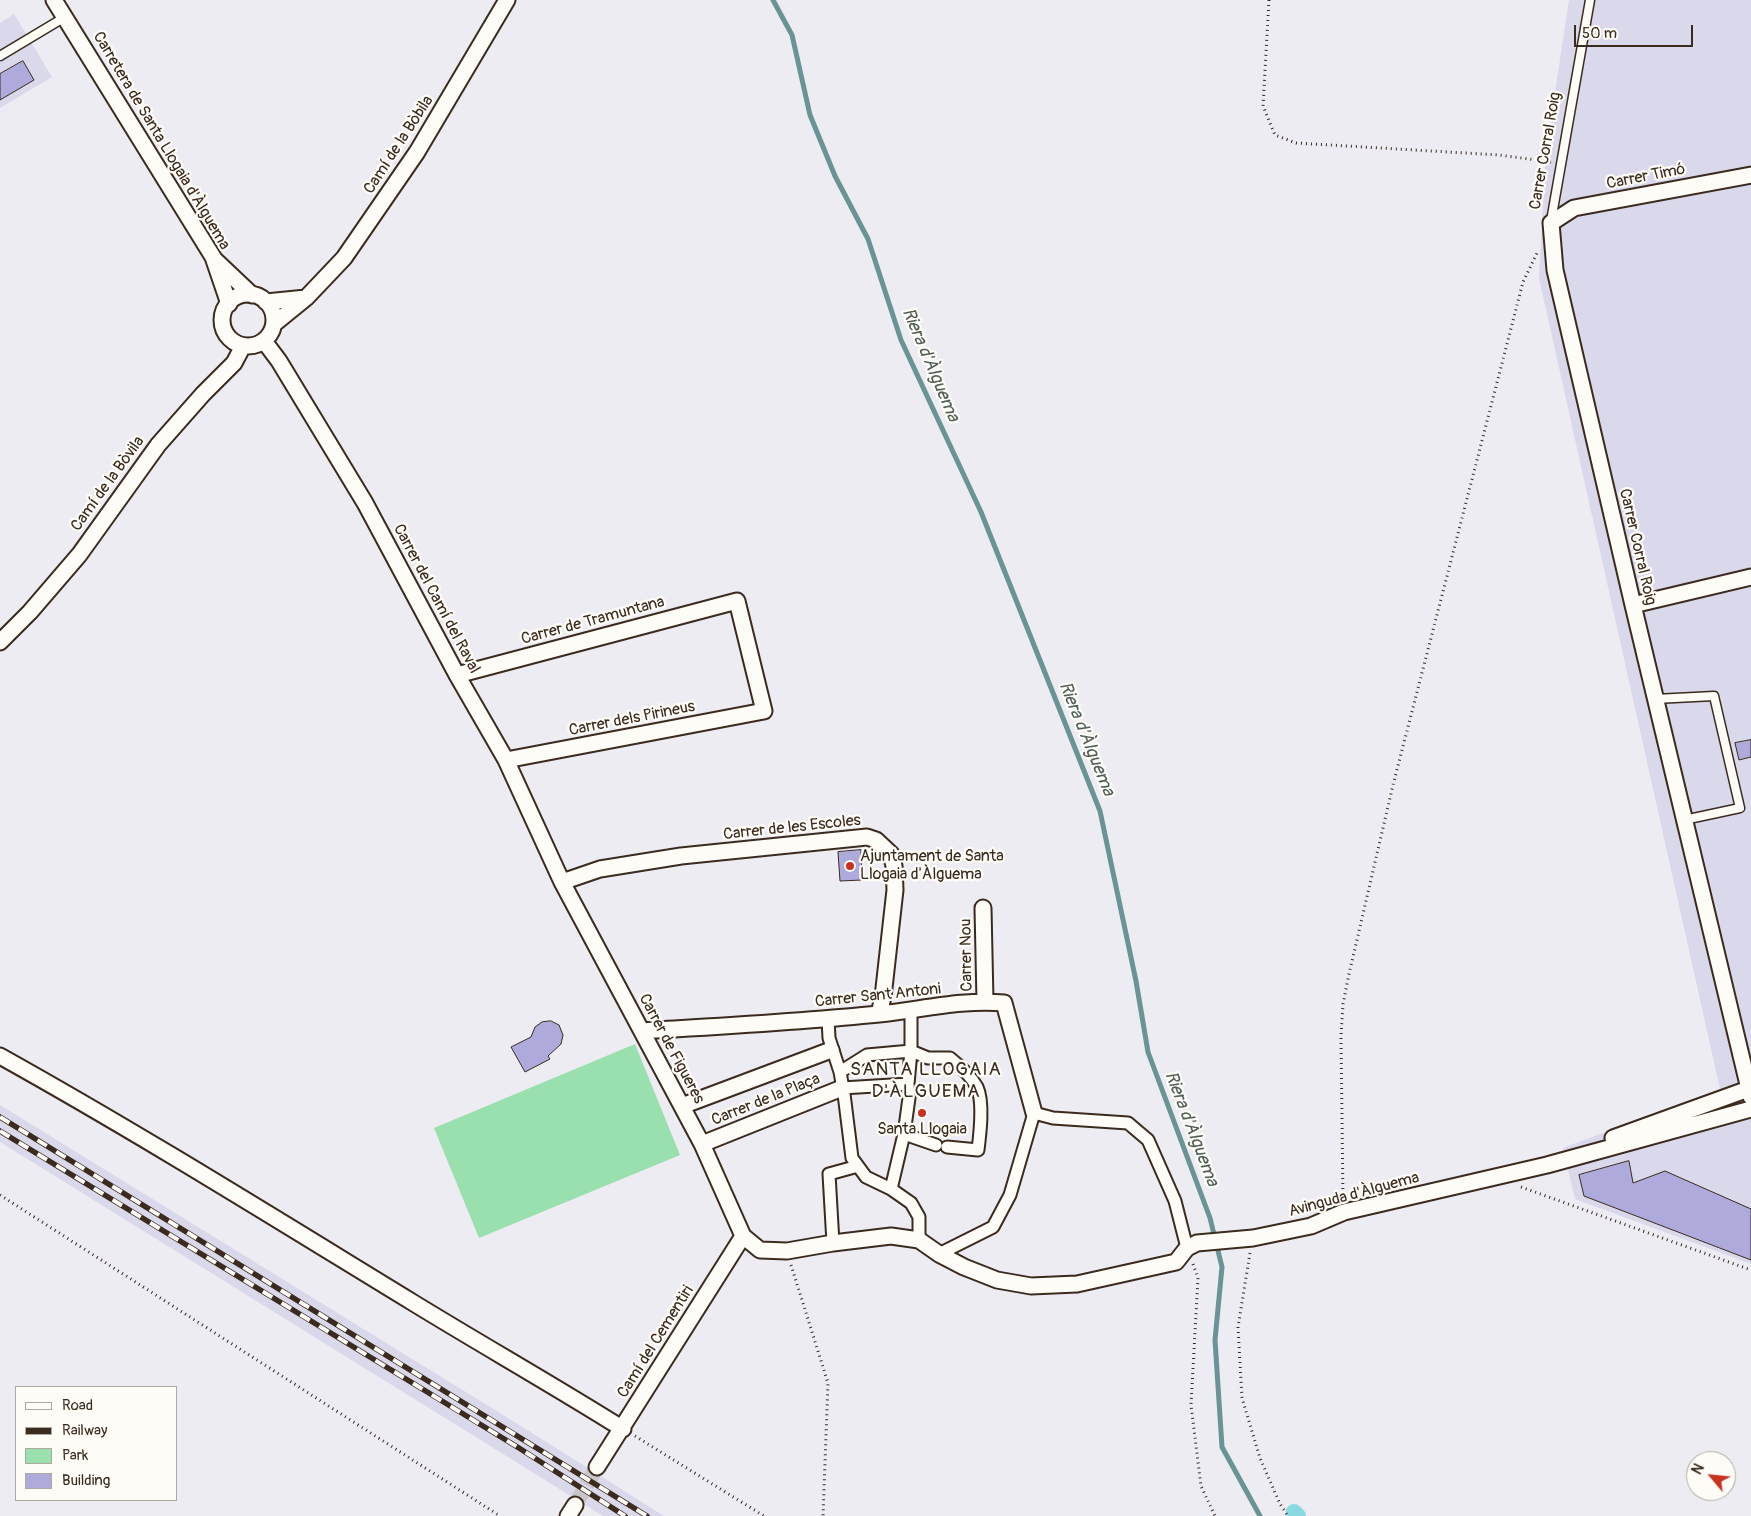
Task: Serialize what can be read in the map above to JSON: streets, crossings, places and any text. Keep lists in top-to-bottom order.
{
  "streets": {
    "street": [
      "Carretera de Santa Llogaia d'Àlguema",
      "Camí de la Bòbila",
      "Carrer Corral Roig",
      "Carrer Timó",
      "Camí de la Bòvila",
      "Carrer del Camí del Raval",
      "Carrer de Tramuntana",
      "Carrer dels Pirineus",
      "Carrer de les Escoles",
      "Carrer Nou",
      "Carrer Sant Antoni",
      "Carrer de Figueres",
      "Carrer de la Plaça",
      "Avinguda d'Àlguema",
      "Camí del Cementiri"
    ]
  },
  "crossings": [
    ["Carretera de Santa Llogaia d'Àlguema", "Camí de la Bòbila"],
    ["Carretera de Santa Llogaia d'Àlguema", "Camí de la Bòvila"],
    ["Carretera de Santa Llogaia d'Àlguema", "Carrer del Camí del Raval"],
    ["Camí de la Bòbila", "Camí de la Bòvila"],
    ["Camí de la Bòbila", "Carrer del Camí del Raval"],
    ["Carrer Corral Roig", "Carrer Timó"],
    ["Carrer Corral Roig", "Avinguda d'Àlguema"],
    ["Camí de la Bòvila", "Carrer del Camí del Raval"],
    ["Carrer del Camí del Raval", "Carrer de Tramuntana"],
    ["Carrer del Camí del Raval", "Carrer dels Pirineus"],
    ["Carrer del Camí del Raval", "Carrer de les Escoles"],
    ["Carrer del Camí del Raval", "Carrer de Figueres"],
    ["Carrer de Tramuntana", "Carrer dels Pirineus"],
    ["Carrer de les Escoles", "Carrer Sant Antoni"],
    ["Carrer de les Escoles", "Carrer de Figueres"],
    ["Carrer Nou", "Carrer Sant Antoni"],
    ["Carrer Sant Antoni", "Carrer de Figueres"],
    ["Carrer de Figueres", "Carrer de la Plaça"],
    ["Carrer de Figueres", "Camí del Cementiri"]
  ],
  "districts": ["SANTA LLOGAIA D'ÀLGUEMA"],
  "water": ["Riera d'Àlguema"],
  "places": ["Ajuntament de Santa Llogaia d'Àlguema", "Santa Llogaia"],
  "legend": [
    "Road",
    "Railway",
    "Park",
    "Building"
  ],
  "scale_bar": "50 m",
  "north": "top left"
}
